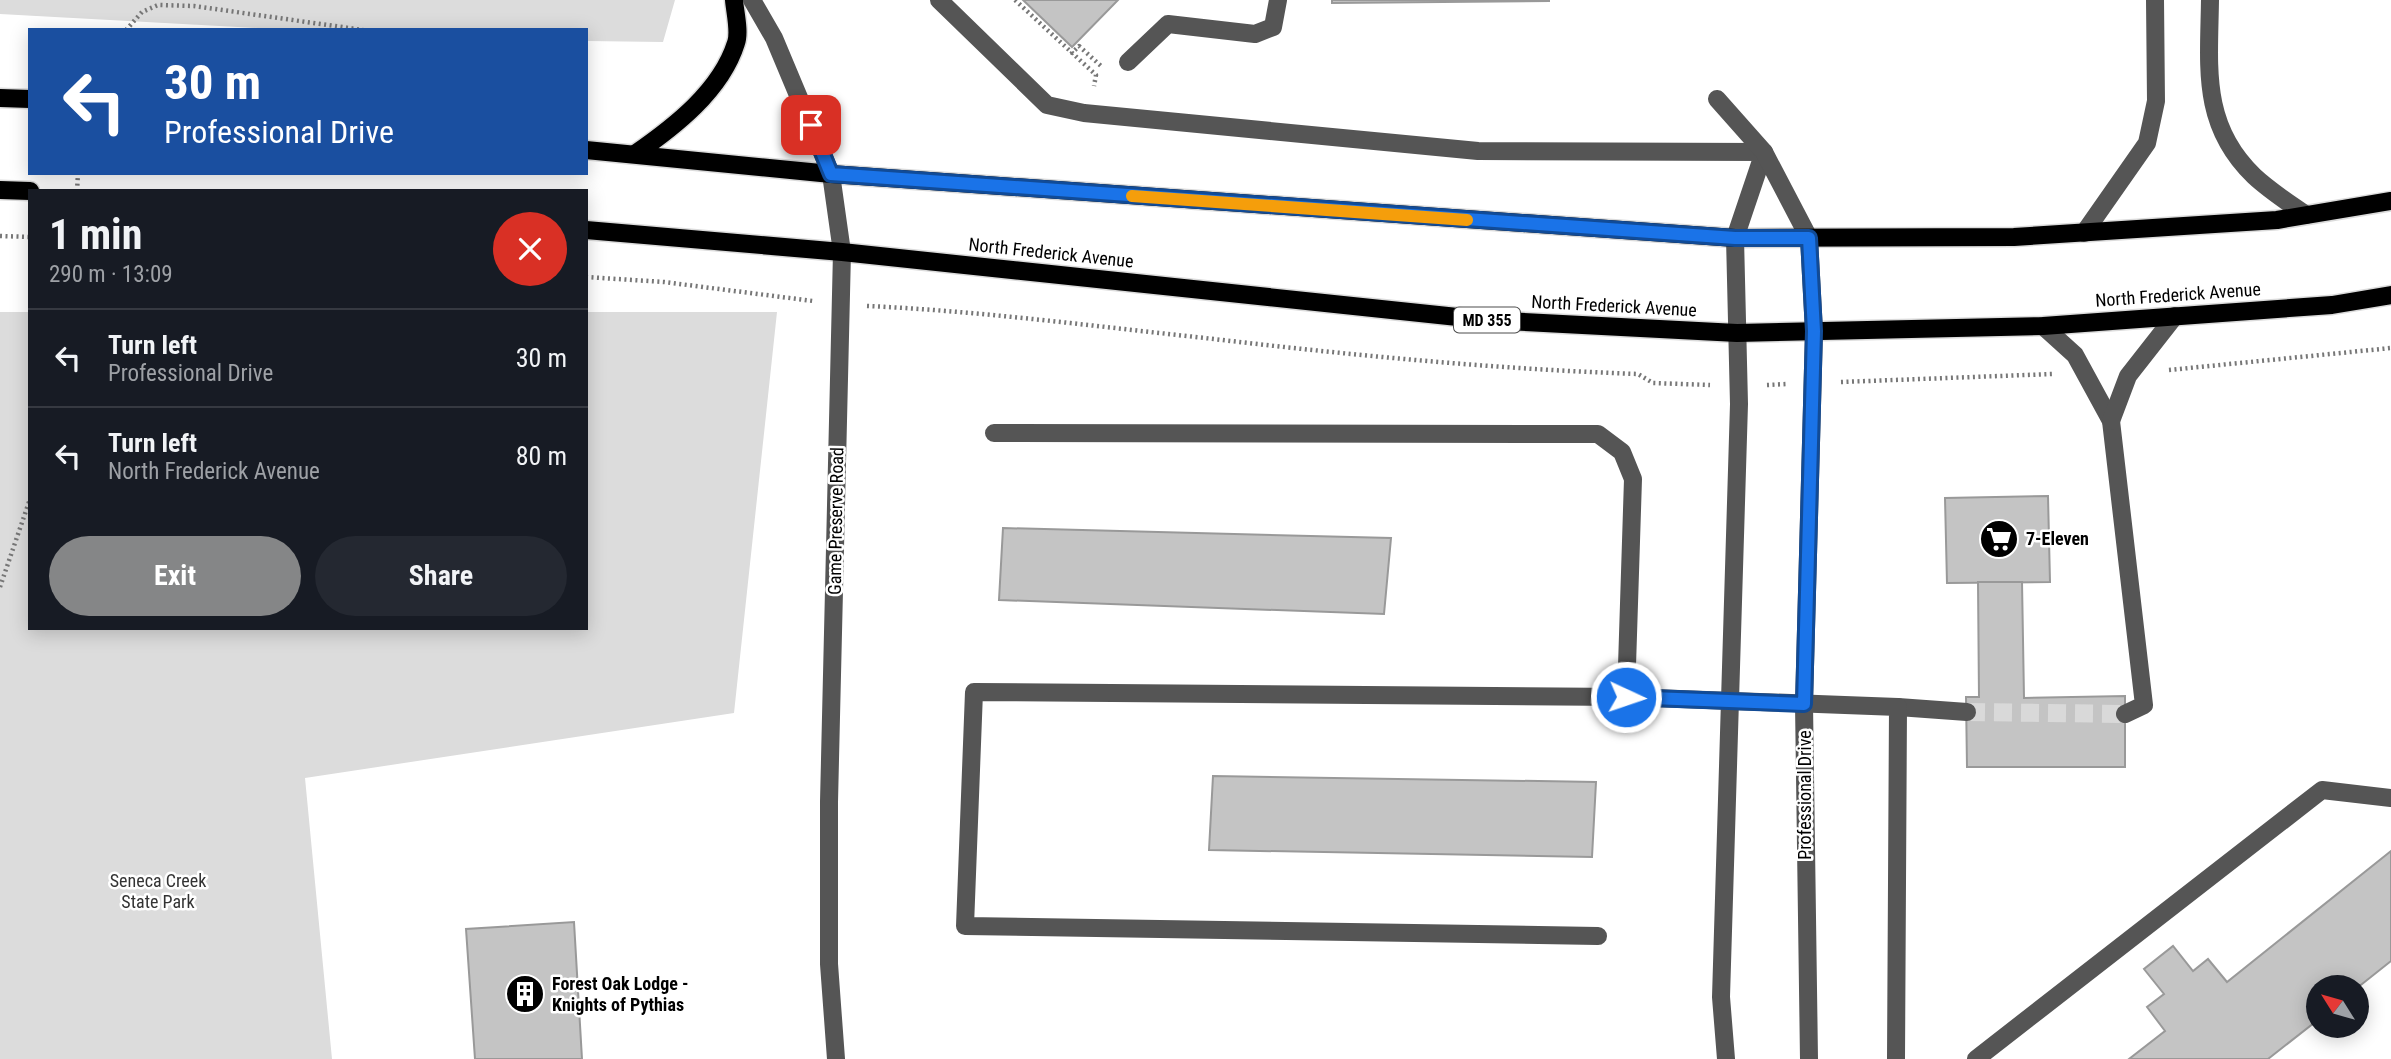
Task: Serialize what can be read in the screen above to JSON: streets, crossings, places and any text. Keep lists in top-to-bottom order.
{
  "streets": {
    "main road": ["North Frederick Avenue", "MD 355"],
    "street": ["Game Preserve Road", "Professional Drive"]
  },
  "crossings": [
    ["North Frederick Avenue", "Game Preserve Road"],
    ["North Frederick Avenue", "Professional Drive"]
  ],
  "parks": ["Seneca Creek State Park"],
  "places": {
    "supermarket": ["7-Eleven"],
    "building": ["Forest Oak Lodge - Knights of Pythias"]
  },
  "north": "top left",
  "page": {
    "turn": ["30 m", "Professional Drive"],
    "heading": ["1 min", "290 m · 13:09"],
    "list": [
      {
        "name": "Turn left",
        "note": "Professional Drive",
        "value": "30 m"
      },
      {
        "name": "Turn left",
        "note": "North Frederick Avenue",
        "value": "80 m"
      }
    ],
    "buttons": ["Exit", "Share"]
  }
}
